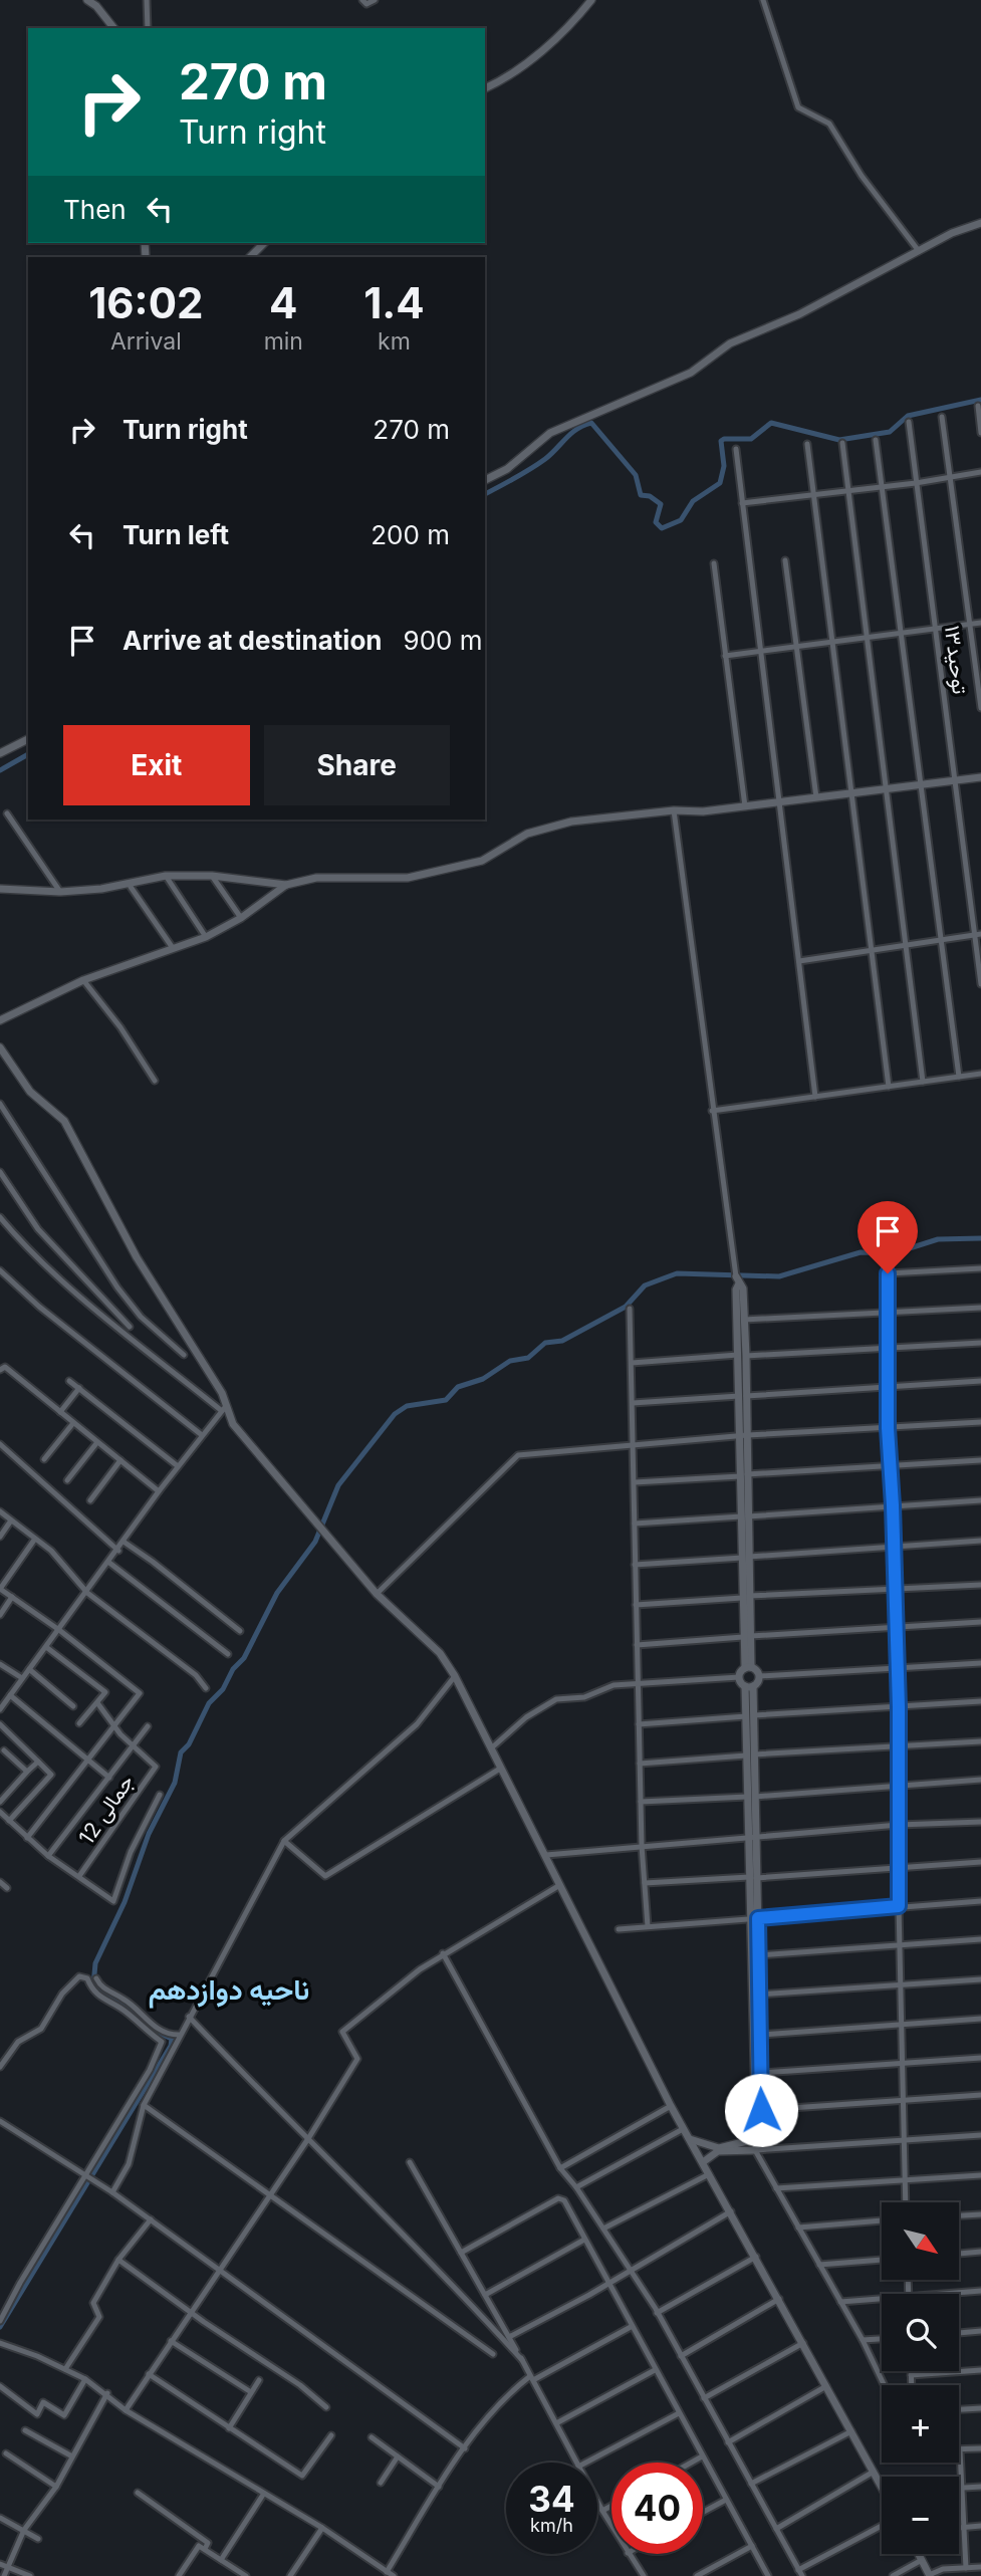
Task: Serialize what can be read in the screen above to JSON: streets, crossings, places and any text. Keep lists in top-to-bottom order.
{
  "streets": {
    "street": ["توحید۱۳", "جمالی 12"]
  },
  "districts": ["ناحیه دوازدهم"],
  "north": "bottom right",
  "page": {
    "turn": ["270 m", "Turn right"],
    "then": "Then",
    "eta": [
      "16:02",
      "Arrival",
      "4",
      "min",
      "1.4",
      "km"
    ],
    "list": [
      {
        "name": "Turn right",
        "value": "270 m"
      },
      {
        "name": "Turn left",
        "value": "200 m"
      },
      {
        "name": "Arrive at destination",
        "value": "900 m"
      }
    ],
    "buttons": ["Exit", "Share"],
    "map_buttons": ["+", "−"],
    "speed": "34 km/h",
    "limit": "40"
  }
}
